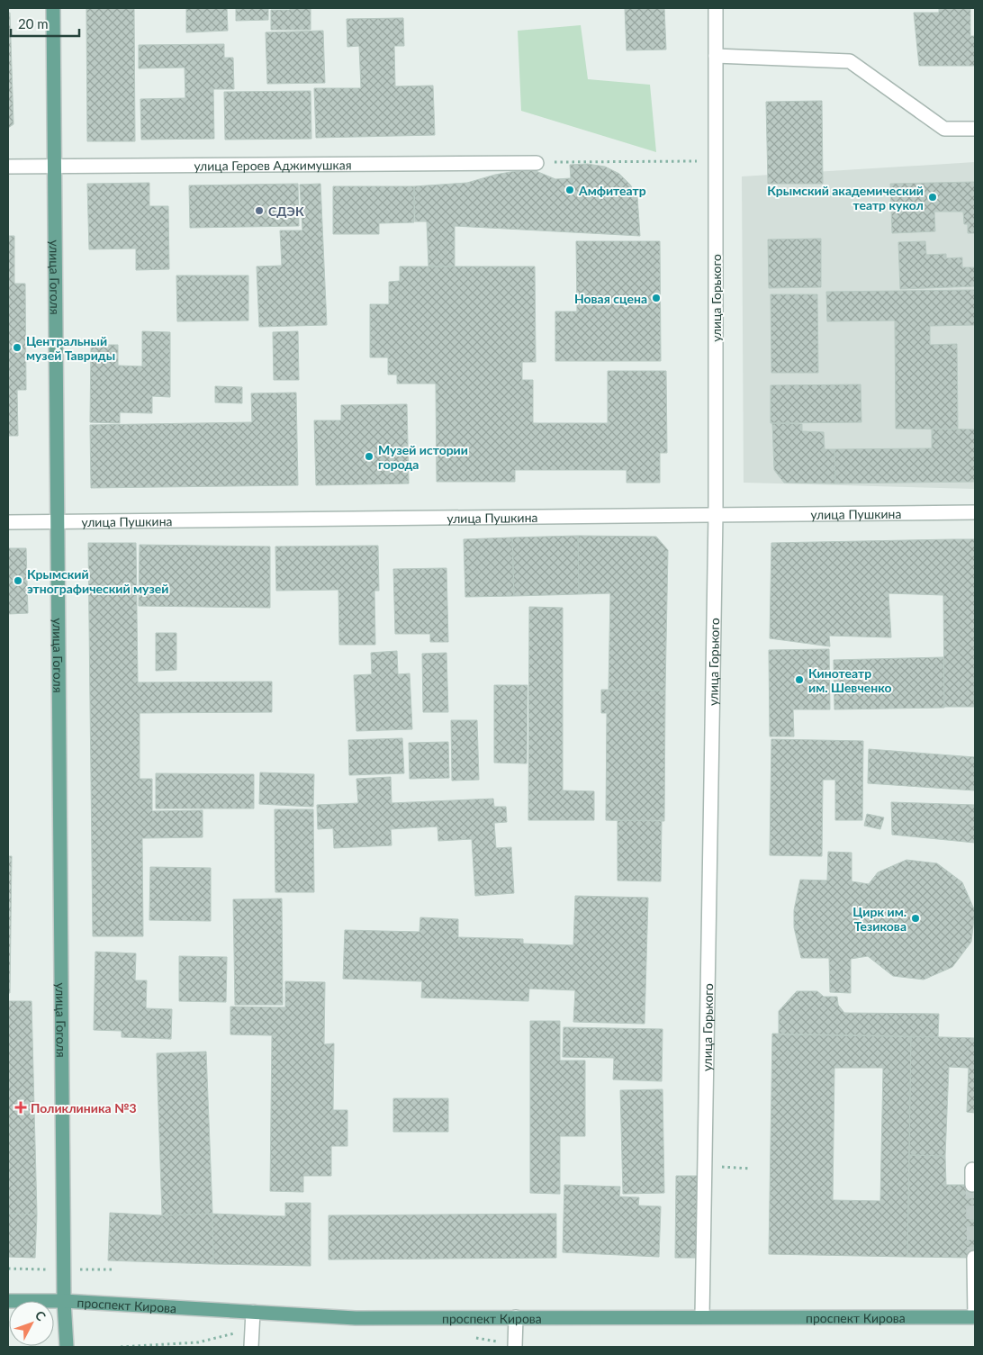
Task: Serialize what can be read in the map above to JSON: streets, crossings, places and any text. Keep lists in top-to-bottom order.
{
  "streets": {
    "main road": ["улица Гоголя", "проспект Кирова"],
    "street": ["улица Героев Аджимушкая", "улица Горького", "улица Пушкина"]
  },
  "crossings": [
    ["улица Героев Аджимушкая", "улица Гоголя"],
    ["улица Гоголя", "улица Пушкина"],
    ["улица Гоголя", "проспект Кирова"],
    ["улица Горького", "улица Пушкина"],
    ["улица Горького", "проспект Кирова"]
  ],
  "places": {
    "other": [
      "Амфитеатр",
      "Крымский академический театр кукол",
      "СДЭК",
      "Новая сцена",
      "Центральный музей Тавриды",
      "Музей истории города",
      "Крымский этнографический музей",
      "Кинотеатр им. Шевченко",
      "Цирк им. Тезикова"
    ],
    "health": ["Поликлиника №3"]
  },
  "scale_bar": "20 m",
  "north": "top right"
}
